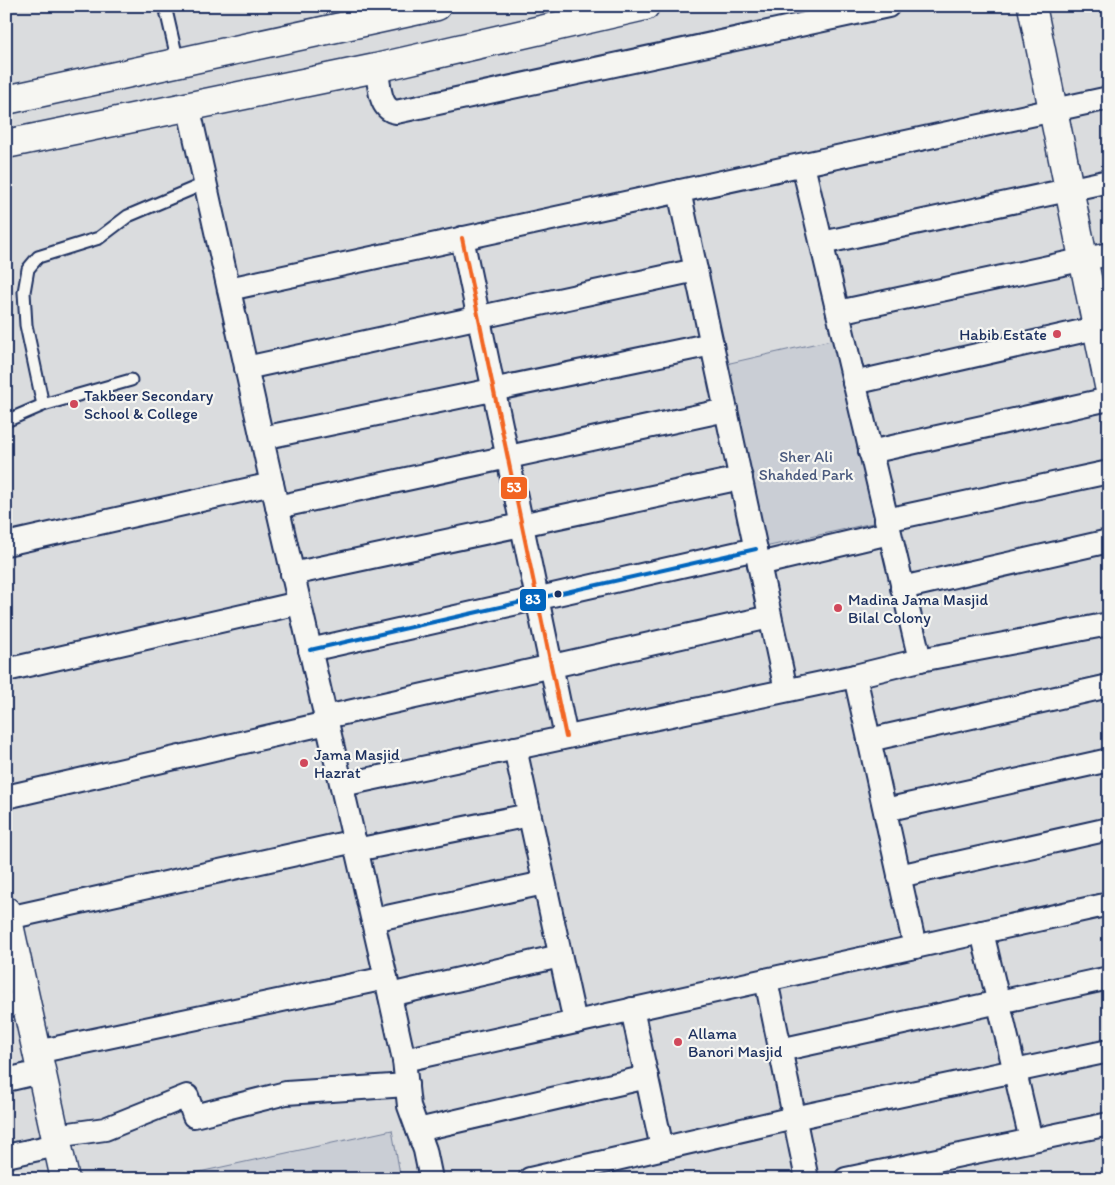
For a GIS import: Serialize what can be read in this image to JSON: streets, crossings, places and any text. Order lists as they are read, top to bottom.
{
  "parks": ["Sher Ali Shahded Park"],
  "places": [
    "Habib Estate",
    "Takbeer Secondary School & College",
    "Madina Jama Masjid Bilal Colony",
    "Jama Masjid Hazrat",
    "Allama Banori Masjid"
  ],
  "lines": ["transit line 53", "transit line 83"]
}
